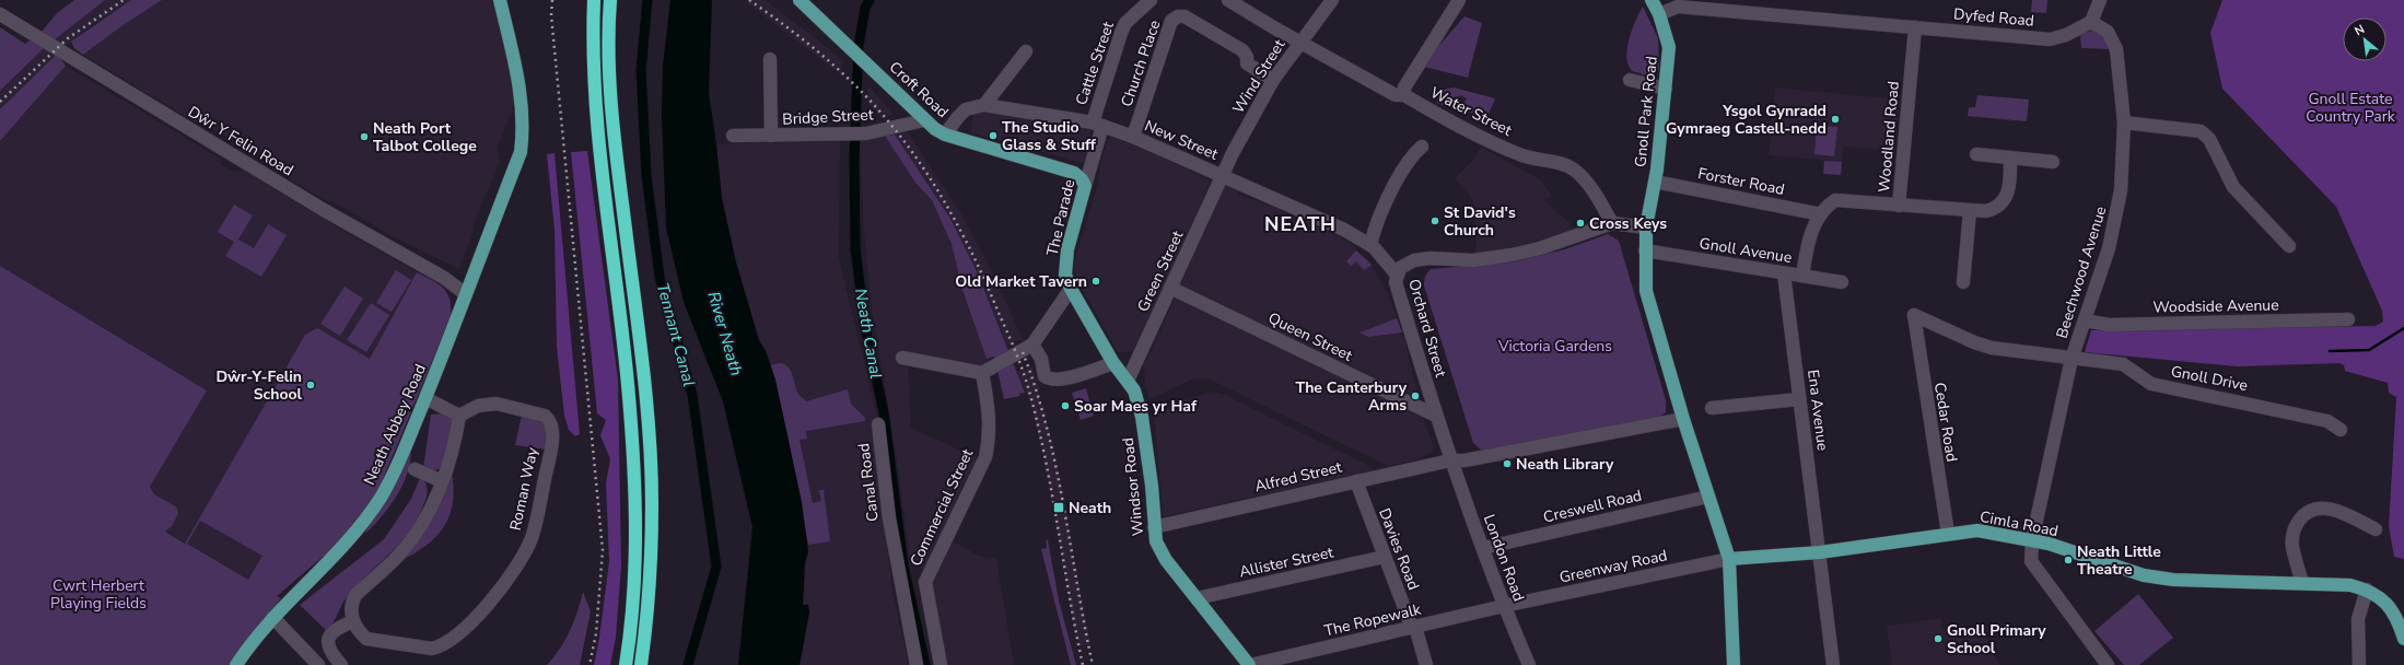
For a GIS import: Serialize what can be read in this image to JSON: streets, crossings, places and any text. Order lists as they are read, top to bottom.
{
  "streets": {
    "main road": [
      "Croft Road",
      "Gnoll Park Road",
      "The Parade",
      "Neath Abbey Road",
      "Windsor Road",
      "Cimla Road"
    ],
    "street": [
      "Dyfed Road",
      "Cattle Street",
      "Church Place",
      "Wind Street",
      "Water Street",
      "Bridge Street",
      "Woodland Road",
      "New Street",
      "Dŵr Y Felin Road",
      "Forster Road",
      "Gnoll Avenue",
      "Green Street",
      "Beechwood Avenue",
      "Woodside Avenue",
      "Orchard Street",
      "Queen Street",
      "Gnoll Drive",
      "Ena Avenue",
      "Cedar Road",
      "Alfred Street",
      "Canal Road",
      "Roman Way",
      "Creswell Road",
      "Commercial Street",
      "Davies Road",
      "London Road",
      "Allister Street",
      "Greenway Road",
      "The Ropewalk"
    ]
  },
  "crossings": [
    ["Dyfed Road", "Gnoll Park Road"],
    ["Dyfed Road", "Woodland Road"],
    ["Dyfed Road", "Beechwood Avenue"],
    ["Cattle Street", "New Street"],
    ["Cattle Street", "The Parade"],
    ["Church Place", "Wind Street"],
    ["Church Place", "New Street"],
    ["Wind Street", "Water Street"],
    ["Wind Street", "New Street"],
    ["Wind Street", "Green Street"],
    ["Wind Street", "Orchard Street"],
    ["Croft Road", "Bridge Street"],
    ["Croft Road", "The Parade"],
    ["Gnoll Park Road", "Forster Road"],
    ["Woodland Road", "Forster Road"],
    ["Woodland Road", "Gnoll Avenue"],
    ["New Street", "The Parade"],
    ["New Street", "Green Street"],
    ["New Street", "Orchard Street"],
    ["Dŵr Y Felin Road", "Neath Abbey Road"],
    ["The Parade", "Green Street"],
    ["The Parade", "Windsor Road"],
    ["Gnoll Avenue", "Ena Avenue"],
    ["Green Street", "Orchard Street"],
    ["Green Street", "Queen Street"],
    ["Green Street", "Windsor Road"],
    ["Beechwood Avenue", "Woodside Avenue"],
    ["Beechwood Avenue", "Gnoll Drive"],
    ["Beechwood Avenue", "Cedar Road"],
    ["Beechwood Avenue", "Cimla Road"],
    ["Orchard Street", "Queen Street"],
    ["Orchard Street", "Alfred Street"],
    ["Orchard Street", "London Road"],
    ["Gnoll Drive", "Cedar Road"],
    ["Ena Avenue", "Cimla Road"],
    ["Cedar Road", "Cimla Road"],
    ["Alfred Street", "Windsor Road"],
    ["Alfred Street", "Davies Road"],
    ["Alfred Street", "London Road"],
    ["Windsor Road", "Allister Street"],
    ["Windsor Road", "The Ropewalk"],
    ["Creswell Road", "London Road"],
    ["Cimla Road", "Greenway Road"],
    ["Davies Road", "Allister Street"],
    ["Davies Road", "The Ropewalk"],
    ["London Road", "Greenway Road"],
    ["London Road", "The Ropewalk"],
    ["Greenway Road", "The Ropewalk"]
  ],
  "districts": ["NEATH"],
  "water": ["River Neath", "Neath Canal", "Tennant Canal"],
  "parks": ["Gnoll Estate Country Park", "Victoria Gardens", "Cwrt Herbert Playing Fields"],
  "places": {
    "other": [
      "Ysgol Gynradd Gymraeg Castell-nedd",
      "The Studio Glass & Stuff",
      "Neath Port Talbot College",
      "St David's Church",
      "Cross Keys",
      "Old Market Tavern",
      "Dŵr-Y-Felin School",
      "The Canterbury Arms",
      "Soar Maes yr Haf",
      "Neath Library",
      "Neath Little Theatre",
      "Gnoll Primary School"
    ],
    "transit": ["Neath"]
  },
  "north": "top left"
}
